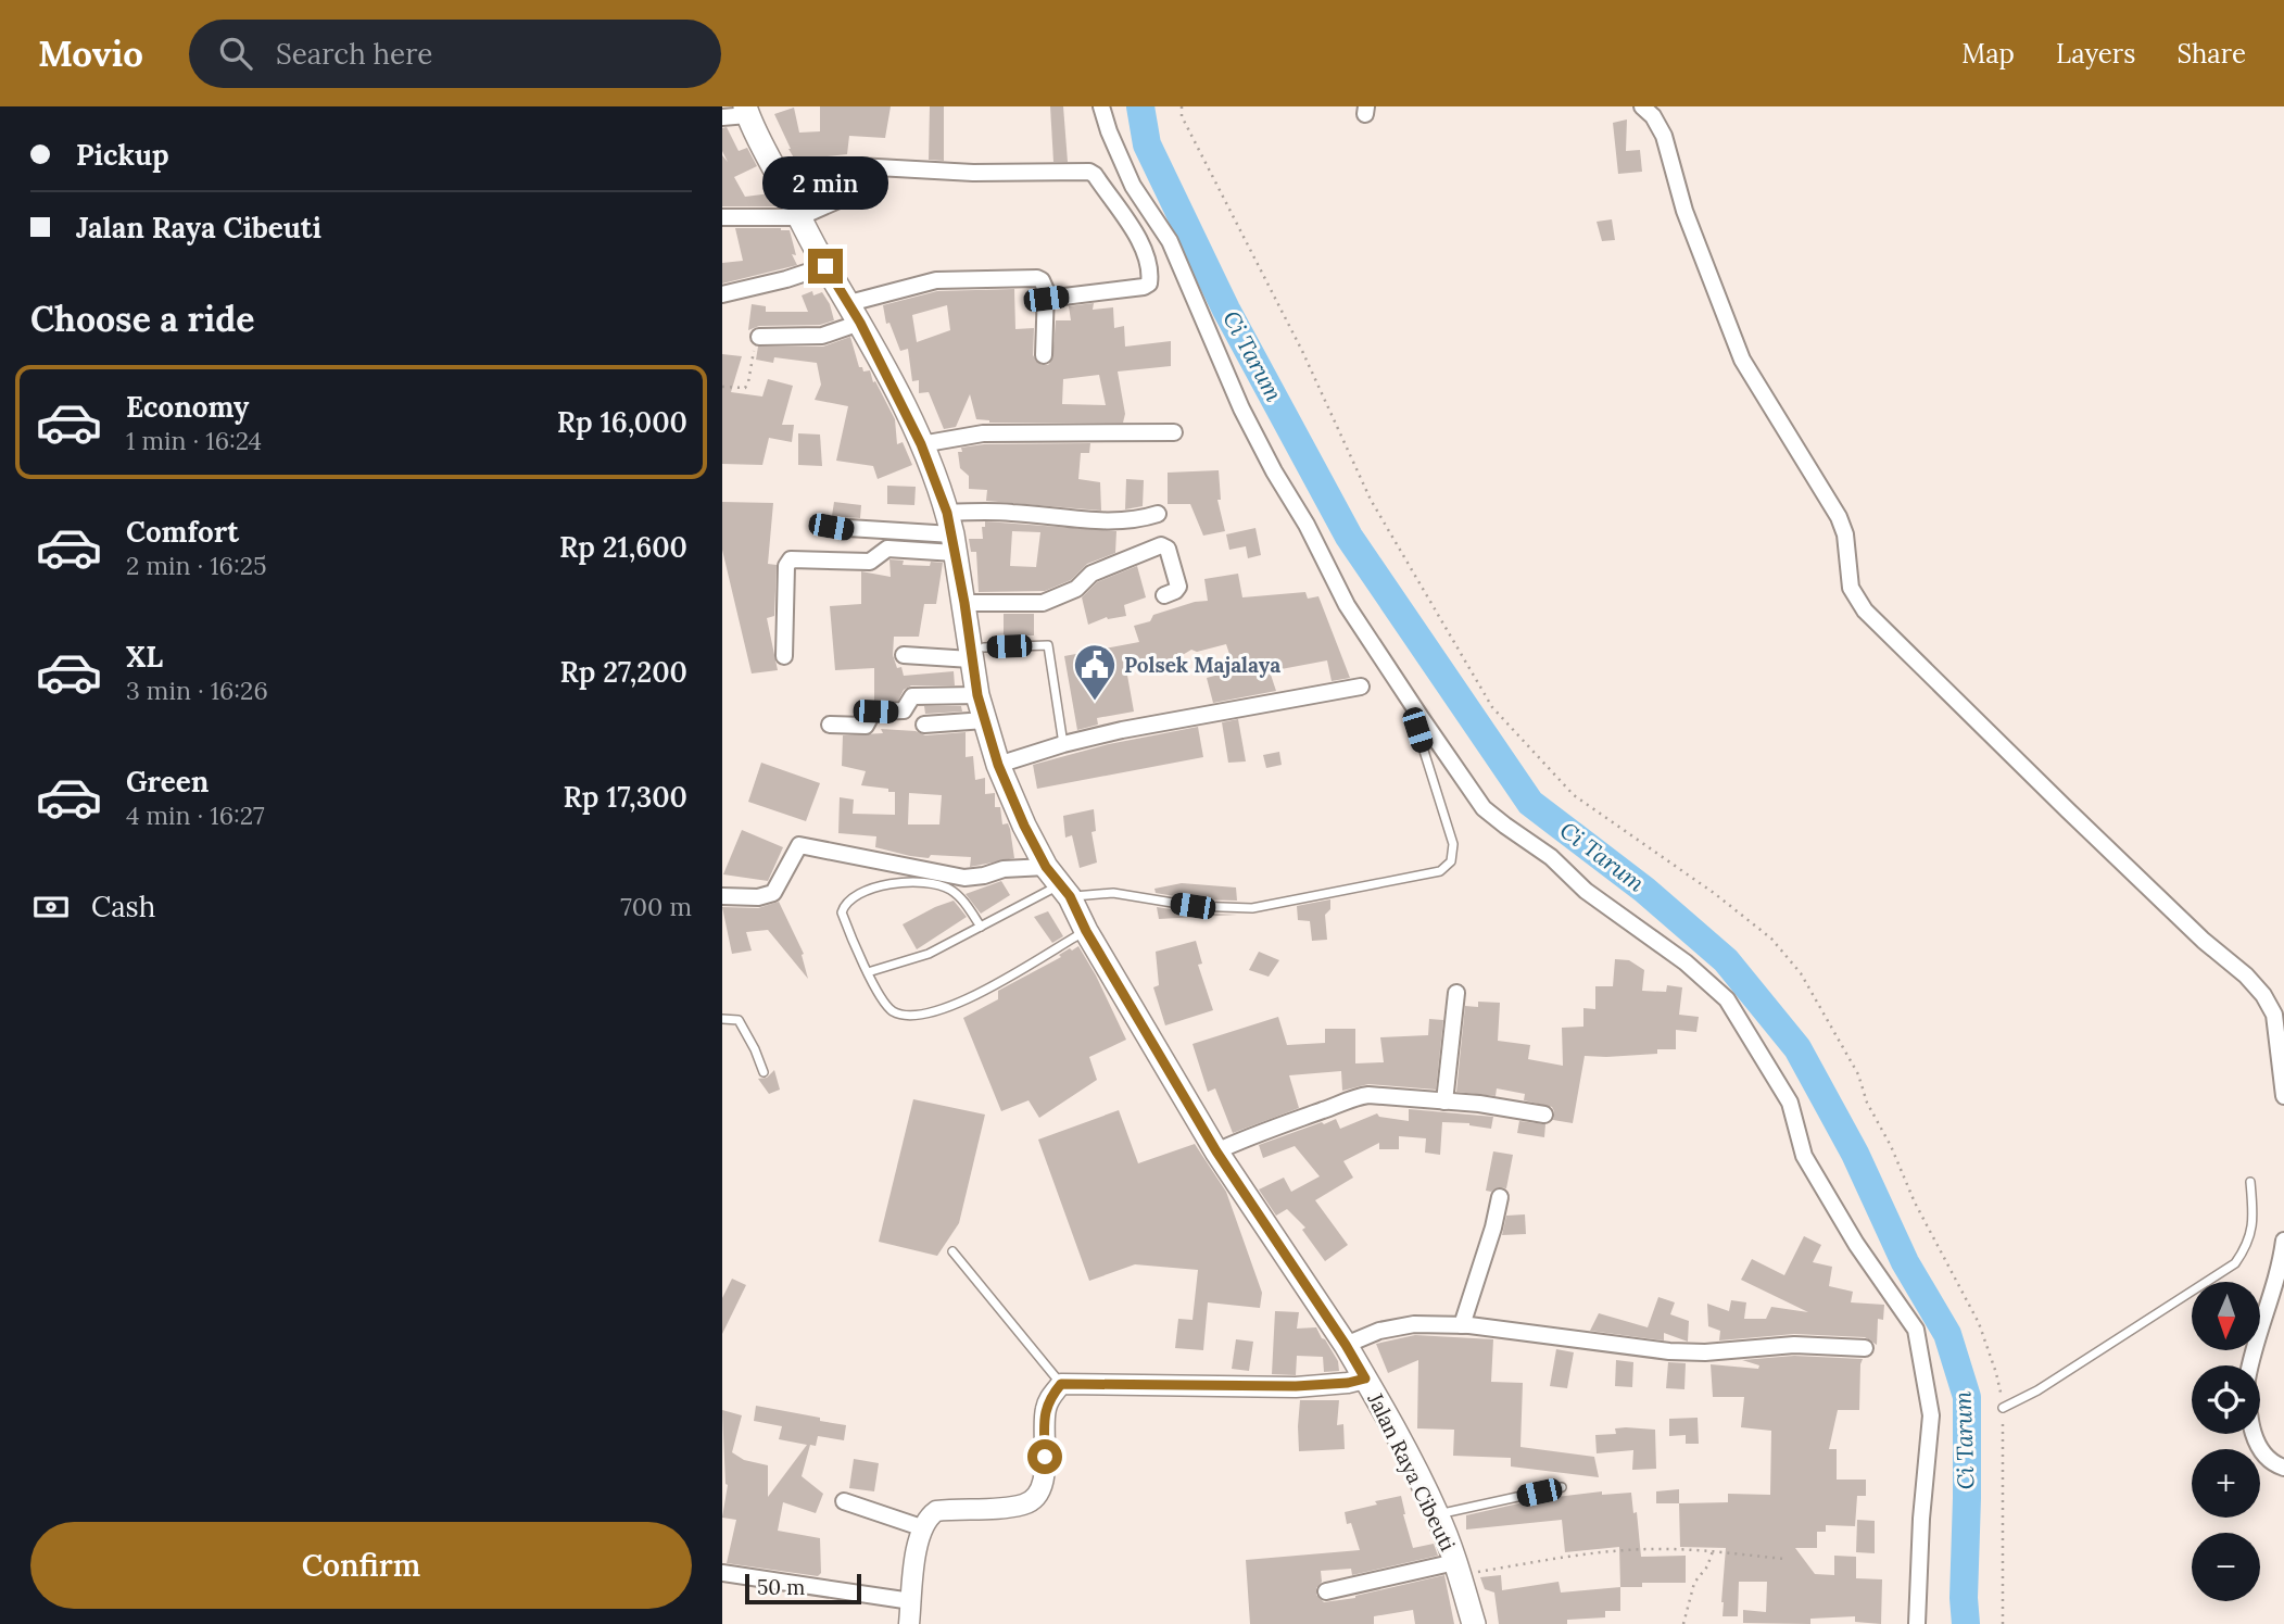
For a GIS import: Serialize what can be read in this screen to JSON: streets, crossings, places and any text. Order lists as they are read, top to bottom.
{
  "streets": {
    "main road": ["Jalan Raya Cibeuti"]
  },
  "water": ["Ci Tarum"],
  "places": {
    "public building": ["Polsek Majalaya"]
  },
  "scale_bar": "50 m",
  "north": "bottom",
  "page": {
    "header": "Movio",
    "search": "Search here",
    "nav": ["Map", "Layers", "Share"],
    "banner": ["Pickup", "Jalan Raya Cibeuti"],
    "bubble": "2 min",
    "heading": "Choose a ride",
    "list": [
      {
        "name": "Economy",
        "note": "1 min · 16:24",
        "value": "Rp 16,000"
      },
      {
        "name": "Comfort",
        "note": "2 min · 16:25",
        "value": "Rp 21,600"
      },
      {
        "name": "XL",
        "note": "3 min · 16:26",
        "value": "Rp 27,200"
      },
      {
        "name": "Green",
        "note": "4 min · 16:27",
        "value": "Rp 17,300"
      }
    ],
    "pay": ["Cash", "700 m"],
    "map_buttons": ["+", "−"],
    "buttons": "Confirm",
    "scale": "50 m"
  }
}
